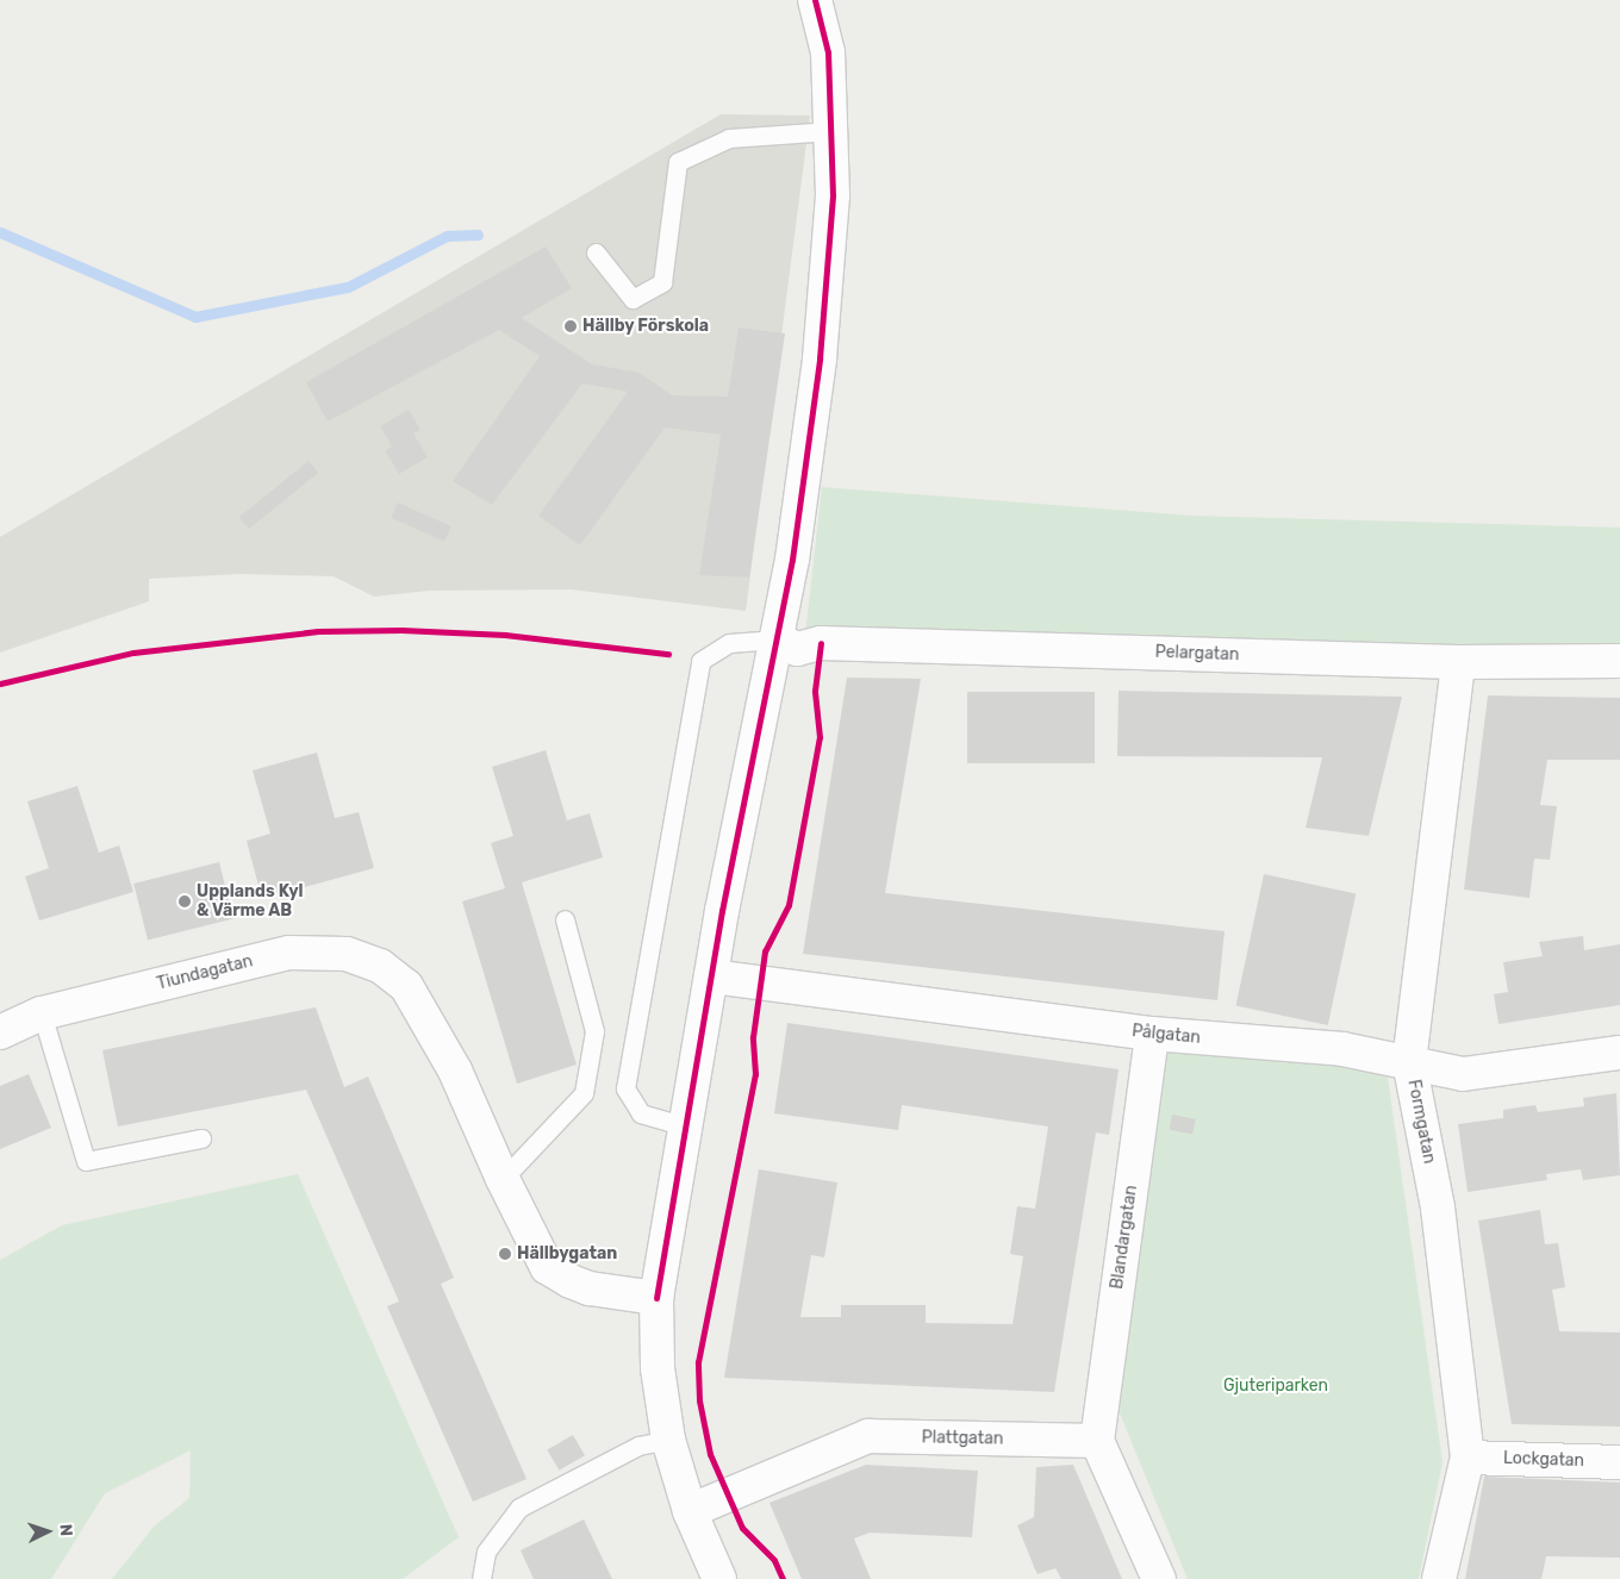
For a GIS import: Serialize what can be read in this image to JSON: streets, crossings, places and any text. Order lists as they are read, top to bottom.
{
  "streets": {
    "street": [
      "Pelargatan",
      "Tiundagatan",
      "Pålgatan",
      "Formgatan",
      "Blandargatan",
      "Plattgatan",
      "Lockgatan"
    ]
  },
  "crossings": [
    ["Pelargatan", "Formgatan"],
    ["Pålgatan", "Formgatan"],
    ["Pålgatan", "Blandargatan"],
    ["Formgatan", "Lockgatan"],
    ["Blandargatan", "Plattgatan"]
  ],
  "parks": ["Gjuteriparken"],
  "places": ["Hällby Förskola", "Upplands Kyl & Värme AB", "Hällbygatan"],
  "north": "right"
}
